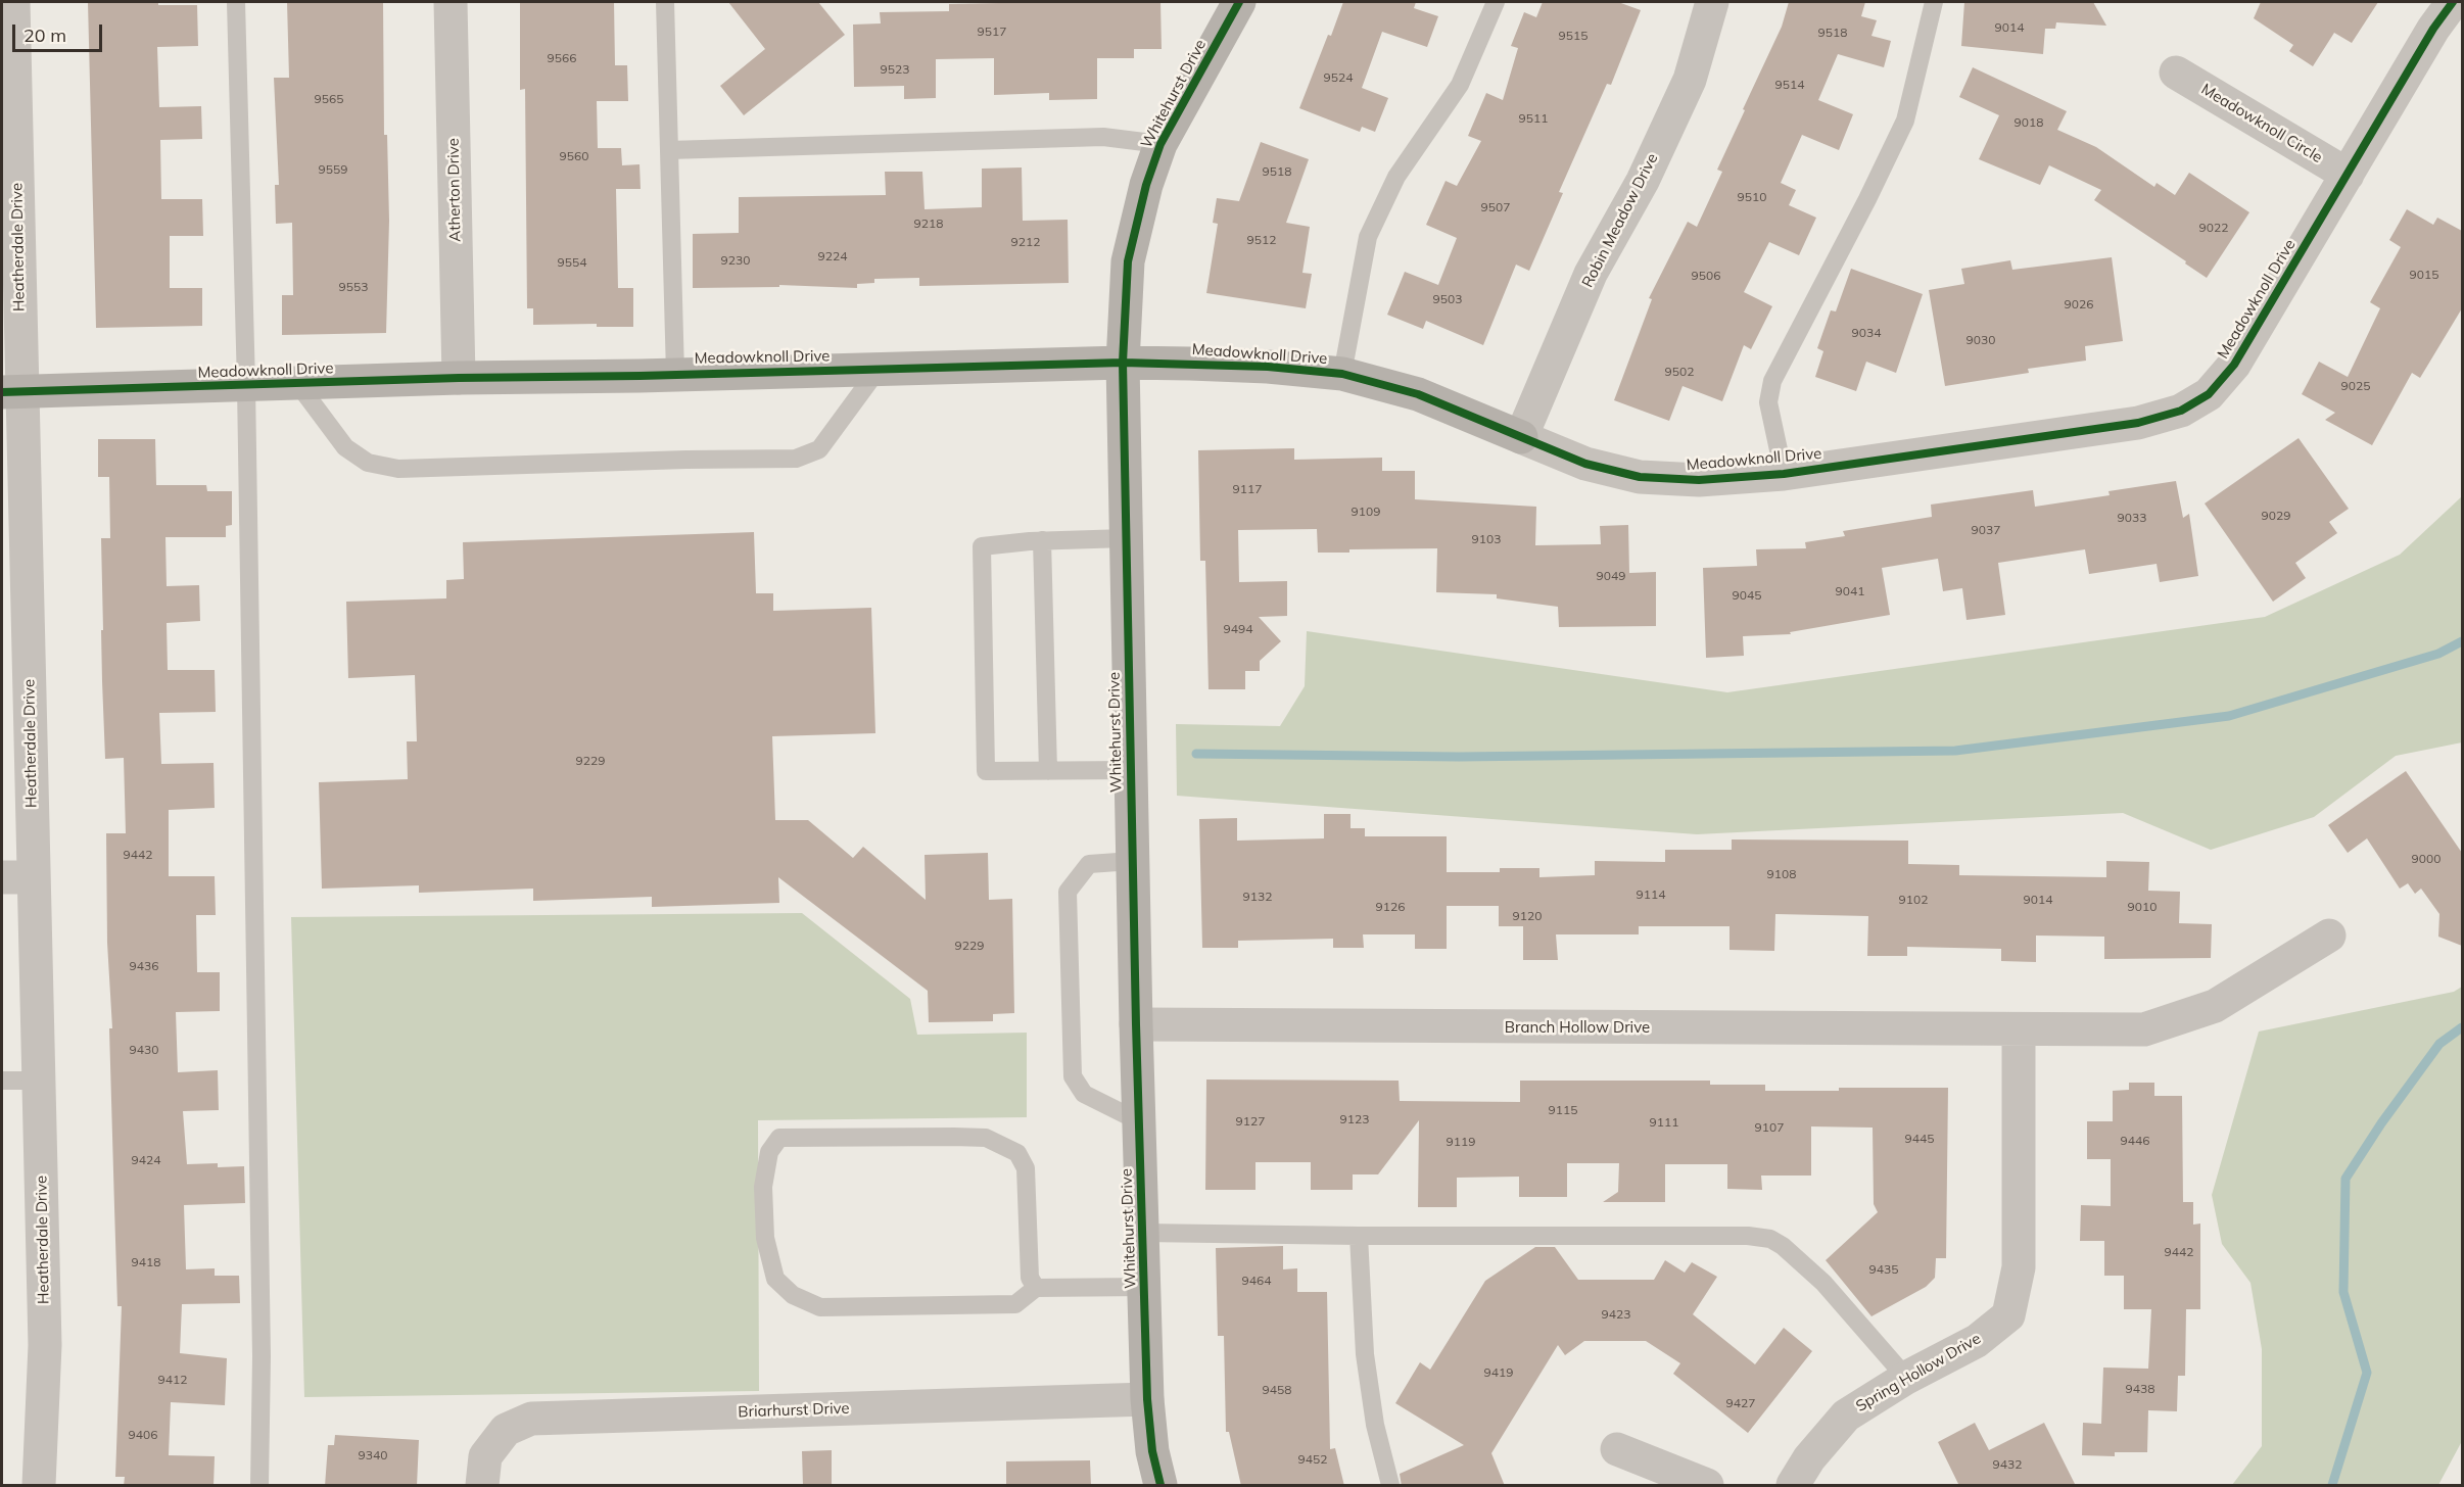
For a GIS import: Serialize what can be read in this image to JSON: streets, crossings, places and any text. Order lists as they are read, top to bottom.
{
  "streets": {
    "street": [
      "Whitehurst Drive",
      "Meadowknoll Circle",
      "Atherton Drive",
      "Robin Meadow Drive",
      "Heatherdale Drive",
      "Meadowknoll Drive",
      "Branch Hollow Drive",
      "Spring Hollow Drive",
      "Briarhurst Drive"
    ]
  },
  "crossings": [
    ["Whitehurst Drive", "Meadowknoll Drive"],
    ["Whitehurst Drive", "Branch Hollow Drive"],
    ["Whitehurst Drive", "Briarhurst Drive"],
    ["Meadowknoll Circle", "Meadowknoll Drive"],
    ["Atherton Drive", "Meadowknoll Drive"],
    ["Robin Meadow Drive", "Meadowknoll Drive"],
    ["Heatherdale Drive", "Meadowknoll Drive"],
    ["Branch Hollow Drive", "Spring Hollow Drive"]
  ],
  "house_numbers": [
    "9014",
    "9517",
    "9518",
    "9515",
    "9566",
    "9523",
    "9524",
    "9514",
    "9565",
    "9511",
    "9018",
    "9560",
    "9559",
    "9518",
    "9510",
    "9507",
    "9218",
    "9022",
    "9512",
    "9212",
    "9224",
    "9230",
    "9554",
    "9015",
    "9506",
    "9553",
    "9503",
    "9026",
    "9034",
    "9030",
    "9502",
    "9025",
    "9117",
    "9109",
    "9029",
    "9033",
    "9037",
    "9103",
    "9049",
    "9041",
    "9045",
    "9494",
    "9229",
    "9442",
    "9000",
    "9108",
    "9114",
    "9132",
    "9102",
    "9014",
    "9126",
    "9010",
    "9120",
    "9229",
    "9436",
    "9430",
    "9115",
    "9123",
    "9127",
    "9111",
    "9107",
    "9445",
    "9446",
    "9119",
    "9424",
    "9442",
    "9418",
    "9435",
    "9464",
    "9423",
    "9419",
    "9412",
    "9438",
    "9458",
    "9427",
    "9406",
    "9340",
    "9452",
    "9432"
  ],
  "scale_bar": "20 m"
}
